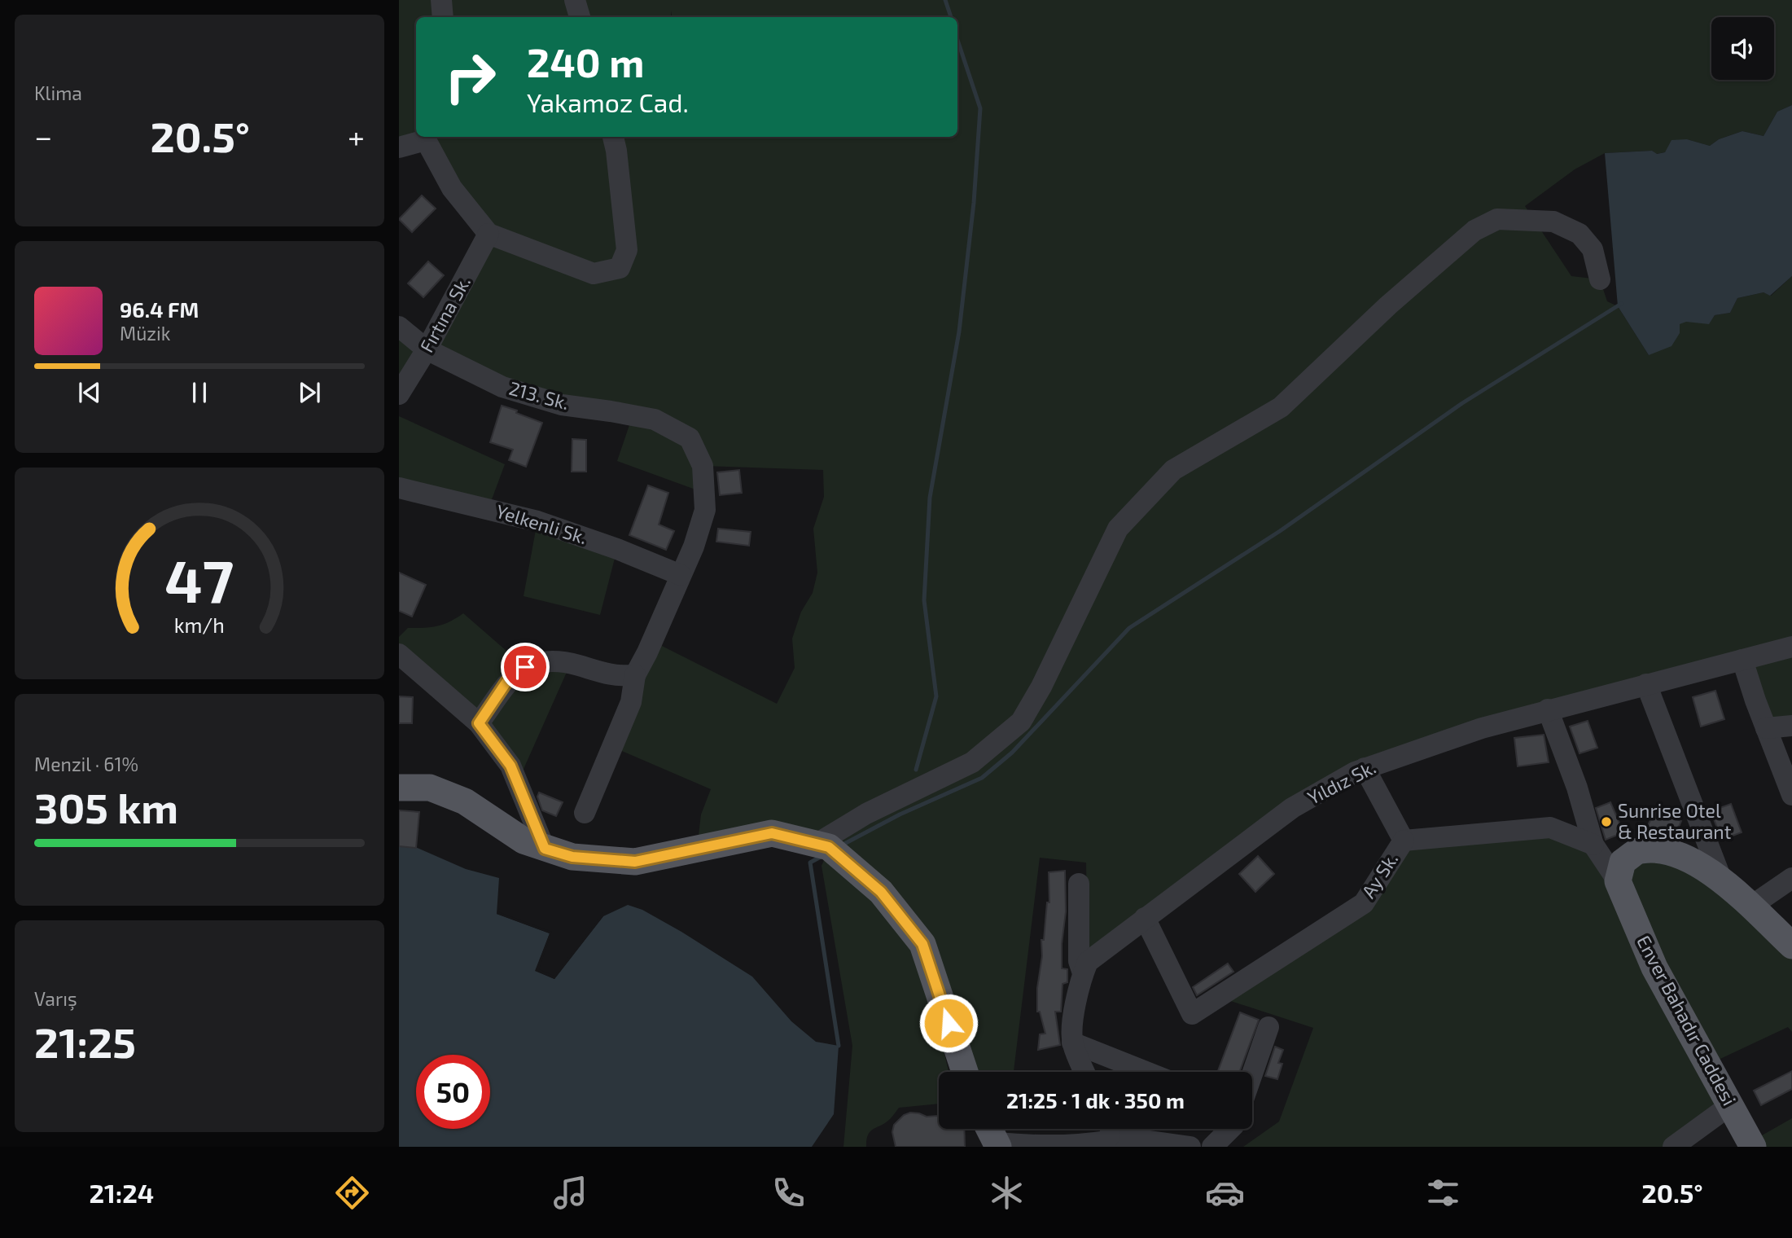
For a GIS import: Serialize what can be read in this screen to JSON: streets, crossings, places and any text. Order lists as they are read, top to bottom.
{
  "streets": {
    "main road": ["Enver Bahadır Caddesi"],
    "street": [
      "Fırtına Sk.",
      "213. Sk.",
      "Yelkenli Sk.",
      "Yıldız Sk.",
      "Ay Sk."
    ]
  },
  "crossings": [
    ["Fırtına Sk.", "213. Sk."],
    ["213. Sk.", "Yelkenli Sk."],
    ["Yıldız Sk.", "Ay Sk."]
  ],
  "places": ["Sunrise Otel & Restaurant"],
  "page": {
    "tile": [
      "Klima",
      ["Menzil · 61%", "305 km"],
      ["Varış", "21:25"]
    ],
    "turn": ["240 m", "Yakamoz Cad."],
    "heat": ["−", "20.5°", "+"],
    "song": ["96.4 FM", "Müzik"],
    "limit": "50",
    "trip": "21:25 · 1 dk · 350 m",
    "tabs": ["21:24", "20.5°"],
    "gauge": ["47", "km/h"]
  }
}
